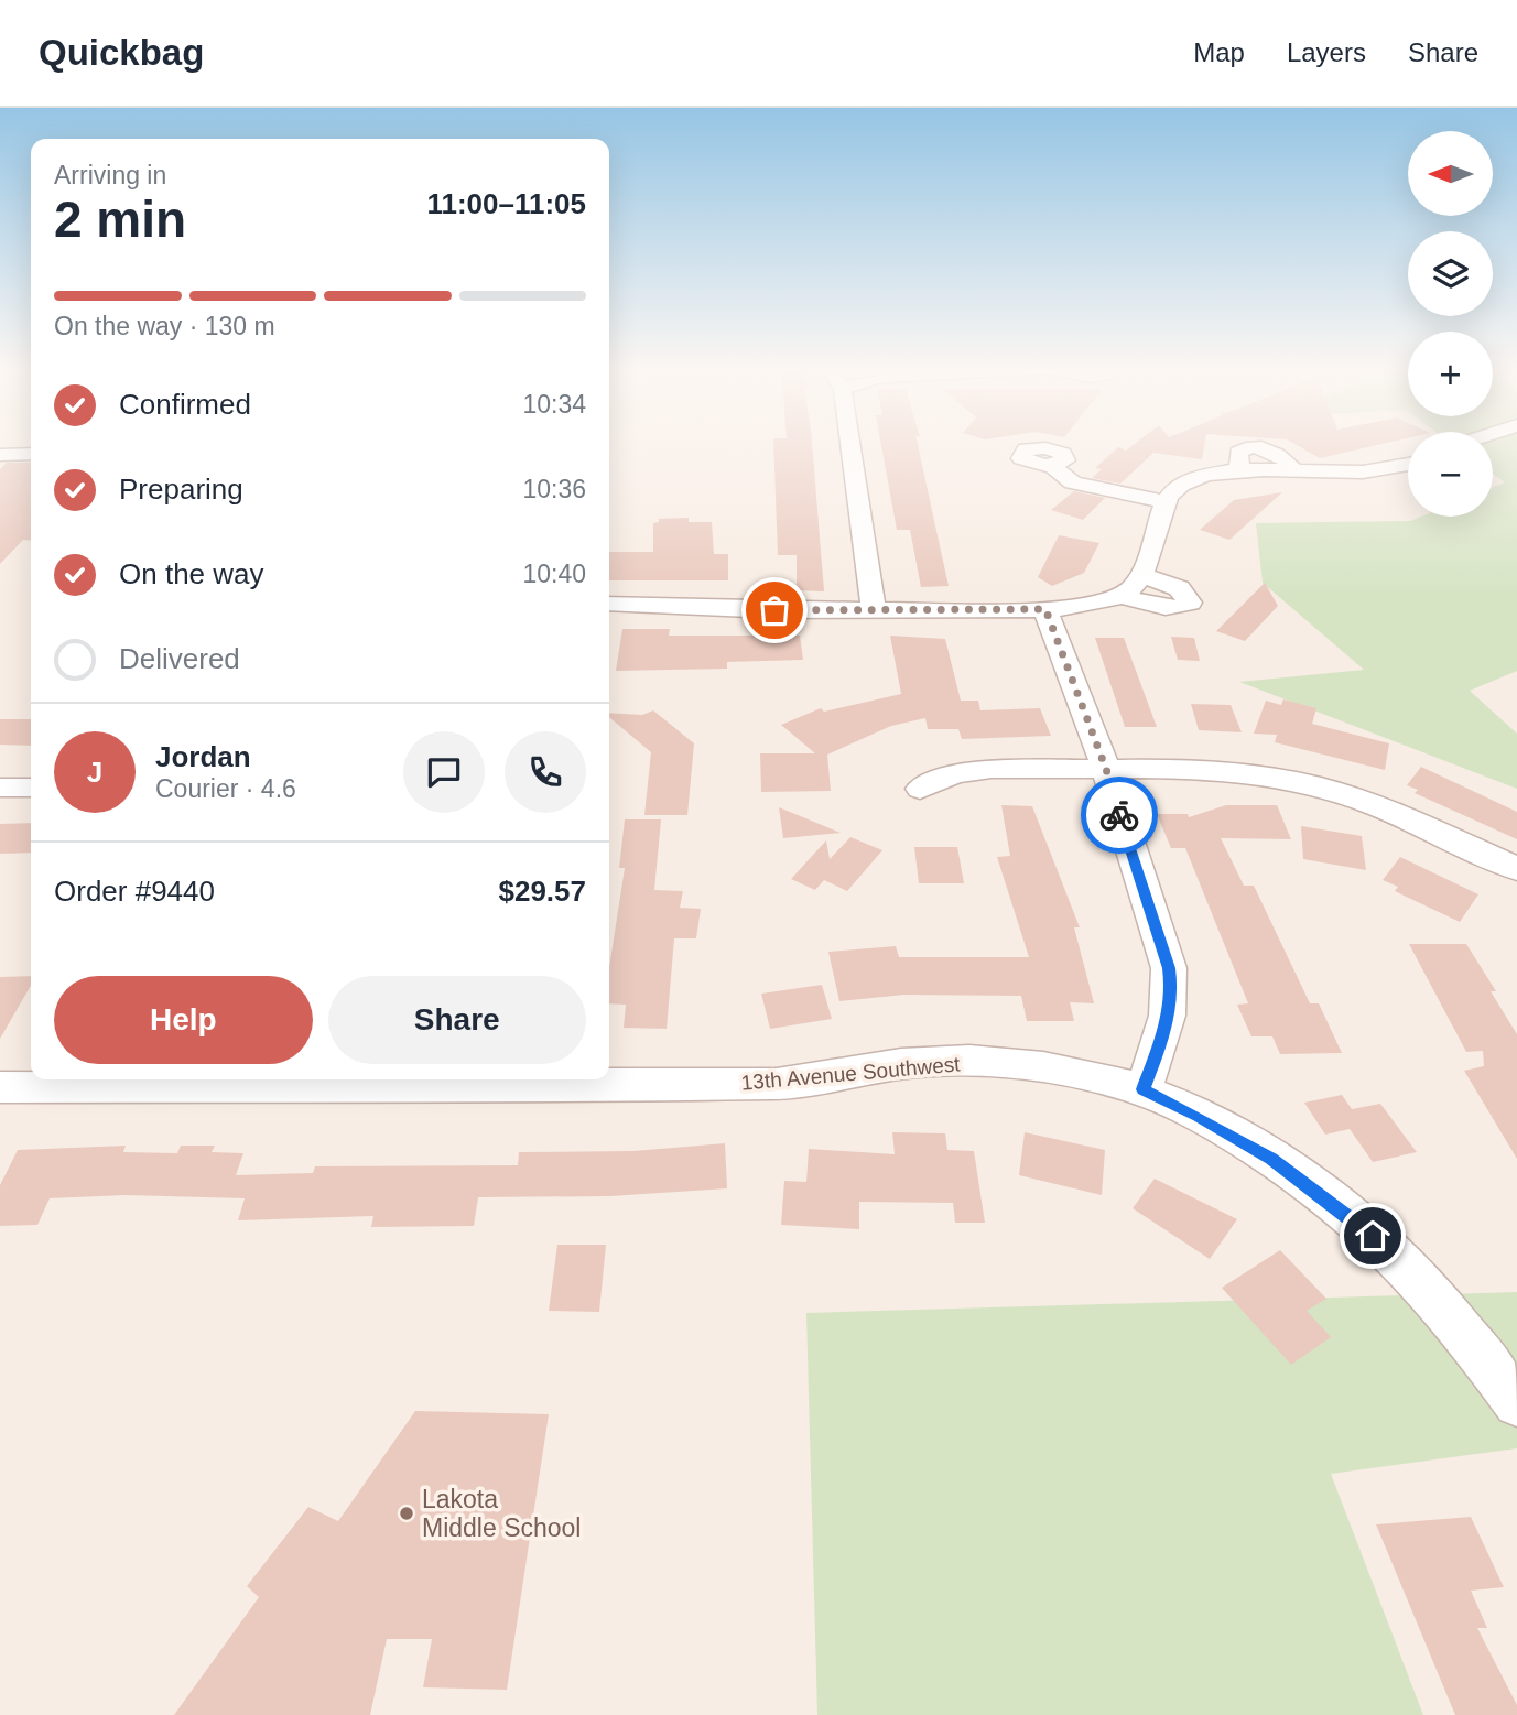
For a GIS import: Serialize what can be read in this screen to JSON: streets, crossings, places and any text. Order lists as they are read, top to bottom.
{
  "streets": {
    "street": ["13th Avenue Southwest"]
  },
  "places": ["Lakota Middle School"],
  "north": "left",
  "page": {
    "header": "Quickbag",
    "nav": ["Map", "Layers", "Share"],
    "map_buttons": ["+", "−"],
    "heading": ["2 min", "Arriving in", "11:00–11:05"],
    "panel": [
      "Jordan",
      "Courier · 4.6",
      "Order #9440",
      "$29.57"
    ],
    "bar": "On the way · 130 m",
    "list": [
      ["Confirmed", "10:34"],
      ["Preparing", "10:36"],
      ["On the way", "10:40"],
      "Delivered"
    ],
    "round": "J",
    "buttons": ["Help", "Share"]
  }
}
